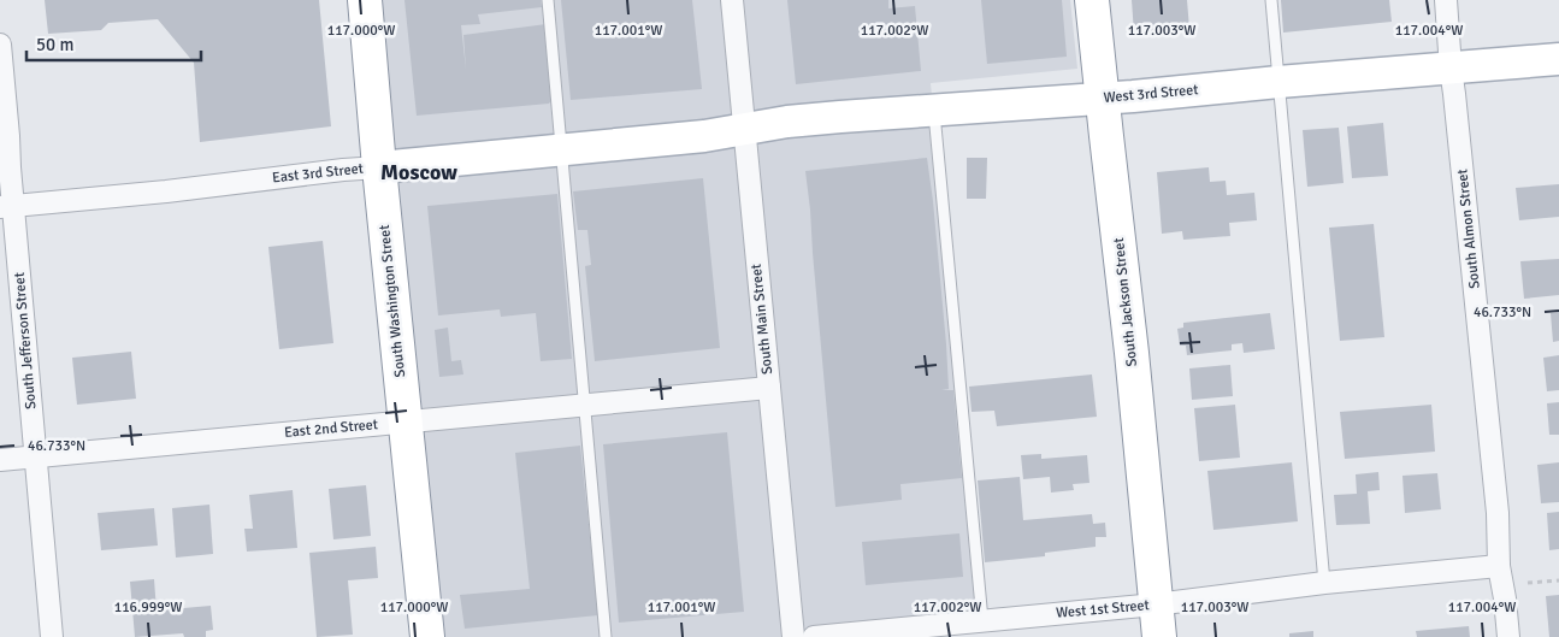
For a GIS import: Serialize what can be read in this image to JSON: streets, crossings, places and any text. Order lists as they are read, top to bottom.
{
  "streets": {
    "highway": ["South Washington Street", "South Jackson Street"],
    "main road": ["West 3rd Street", "East 3rd Street"],
    "street": [
      "South Almon Street",
      "South Main Street",
      "South Jefferson Street",
      "East 2nd Street",
      "West 1st Street"
    ]
  },
  "crossings": [
    ["West 3rd Street", "East 3rd Street"],
    ["West 3rd Street", "South Almon Street"],
    ["West 3rd Street", "South Jackson Street"],
    ["West 3rd Street", "South Main Street"],
    ["East 3rd Street", "South Washington Street"],
    ["East 3rd Street", "South Main Street"],
    ["East 3rd Street", "South Jefferson Street"],
    ["South Almon Street", "West 1st Street"],
    ["South Washington Street", "East 2nd Street"],
    ["South Jackson Street", "West 1st Street"],
    ["South Main Street", "East 2nd Street"],
    ["South Jefferson Street", "East 2nd Street"]
  ],
  "districts": ["Moscow"],
  "scale_bar": "50 m",
  "coordinates": [
    "117.000°W",
    "117.001°W",
    "117.002°W",
    "117.003°W",
    "117.004°W",
    "46.733°N",
    "116.999°W"
  ]
}
